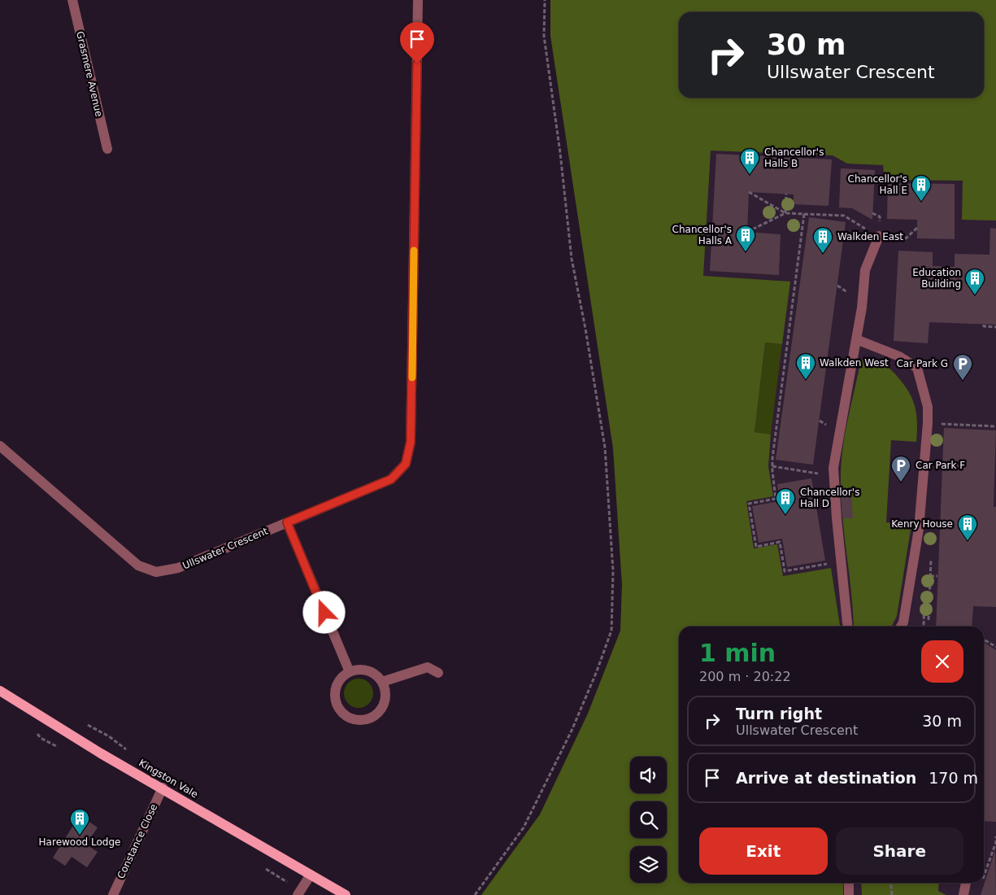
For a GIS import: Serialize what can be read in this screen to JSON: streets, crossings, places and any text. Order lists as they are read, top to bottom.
{
  "streets": {
    "main road": ["Kingston Vale"],
    "street": ["Grasmere Avenue", "Ullswater Crescent", "Constance Close"]
  },
  "crossings": [
    ["Kingston Vale", "Constance Close"]
  ],
  "places": {
    "building": [
      "Chancellor's Halls B",
      "Chancellor's Hall E",
      "Chancellor's Halls A",
      "Walkden East",
      "Education Building",
      "Walkden West",
      "Chancellor's Hall D",
      "Kenry House",
      "Harewood Lodge"
    ],
    "parking": ["Car Park G", "Car Park F"]
  },
  "page": {
    "turn": ["30 m", "Ullswater Crescent"],
    "heading": ["1 min", "200 m · 20:22"],
    "list": [
      {
        "name": "Turn right",
        "note": "Ullswater Crescent",
        "value": "30 m"
      },
      {
        "name": "Arrive at destination",
        "value": "170 m"
      }
    ],
    "buttons": ["Exit", "Share"]
  }
}
